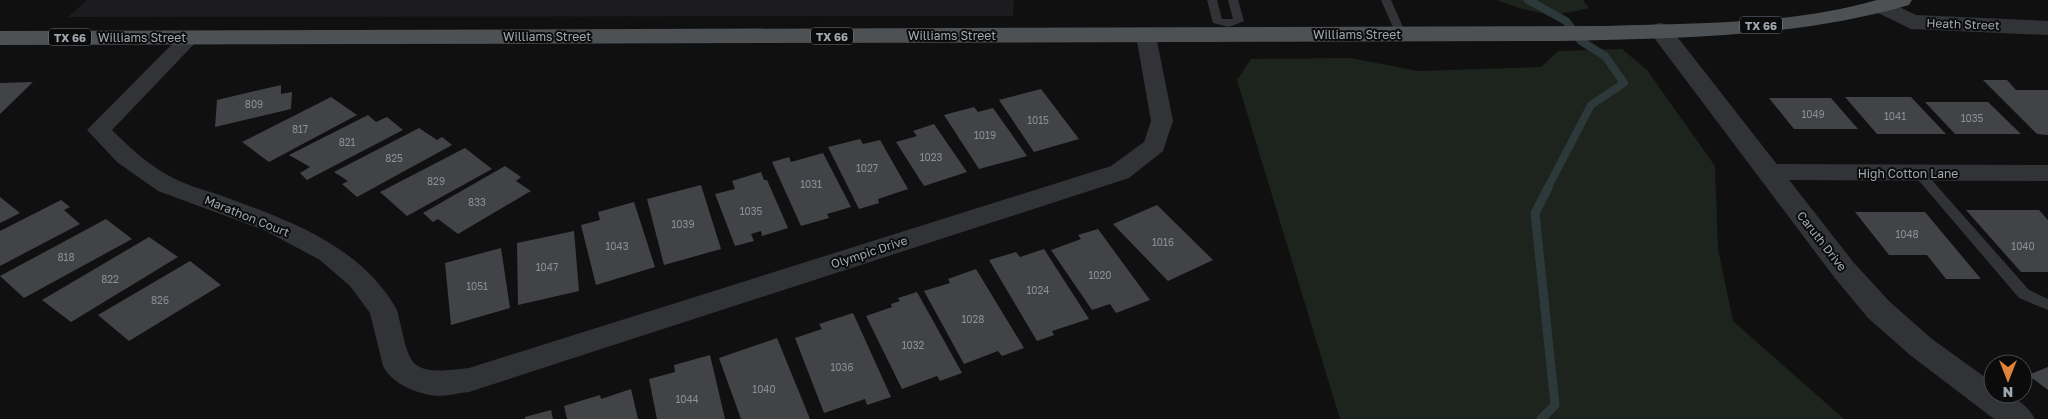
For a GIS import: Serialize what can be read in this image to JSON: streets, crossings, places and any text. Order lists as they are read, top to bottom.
{
  "streets": {
    "main road": ["TX 66", "Williams Street"],
    "street": [
      "Heath Street",
      "High Cotton Lane",
      "Marathon Court",
      "Caruth Drive",
      "Olympic Drive"
    ]
  },
  "crossings": [
    ["Heath Street", "Williams Street"],
    ["Williams Street", "Marathon Court"],
    ["Williams Street", "Caruth Drive"],
    ["Williams Street", "Olympic Drive"],
    ["High Cotton Lane", "Caruth Drive"],
    ["Marathon Court", "Olympic Drive"]
  ],
  "house_numbers": [
    "809",
    "1049",
    "1041",
    "1035",
    "1015",
    "817",
    "1019",
    "821",
    "1023",
    "825",
    "1027",
    "829",
    "1031",
    "833",
    "1035",
    "1039",
    "1048",
    "1016",
    "1043",
    "1040",
    "818",
    "1047",
    "1020",
    "822",
    "1051",
    "1024",
    "826",
    "1028",
    "1032",
    "1036",
    "1040",
    "1044"
  ],
  "north": "bottom"
}
